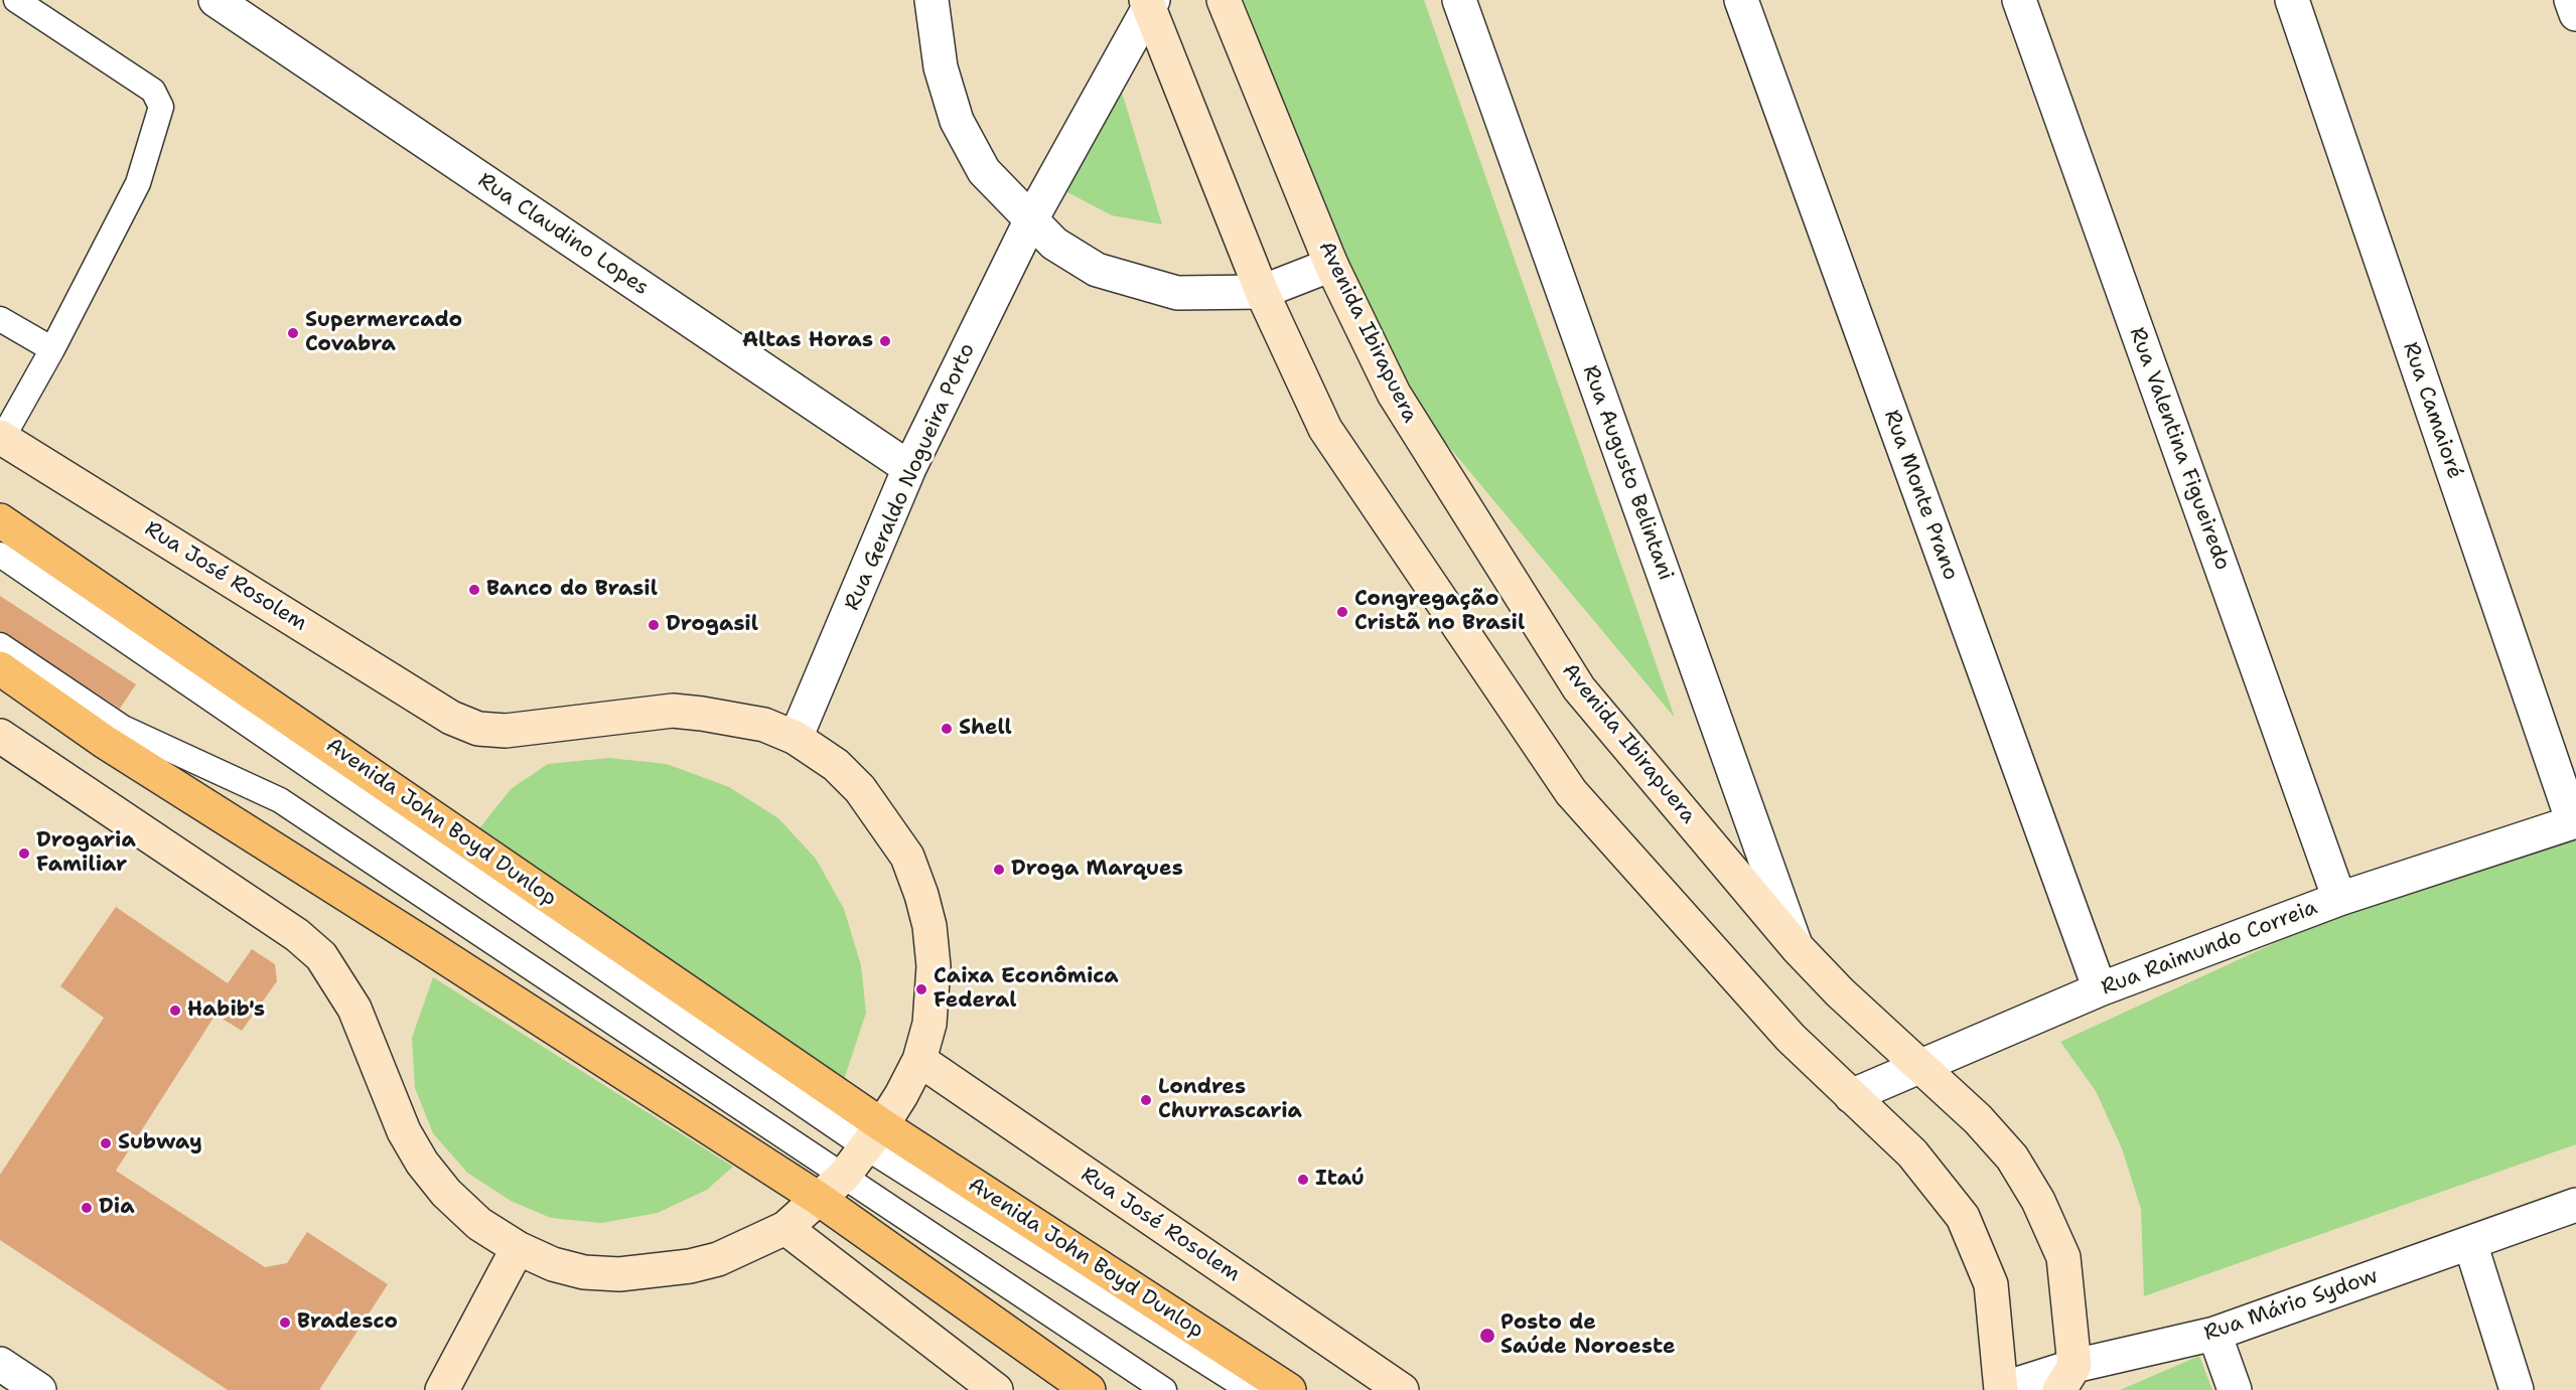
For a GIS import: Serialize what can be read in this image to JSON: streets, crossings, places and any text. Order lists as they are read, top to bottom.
{
  "streets": {
    "main road": ["Avenida John Boyd Dunlop"],
    "street": [
      "Rua Claudino Lopes",
      "Avenida Ibirapuera",
      "Rua Camaioré",
      "Rua Valentina Figueiredo",
      "Rua Augusto Belintani",
      "Rua Geraldo Nogueira Porto",
      "Rua Monte Prano",
      "Rua José Rosolem",
      "Rua Raimundo Correia",
      "Rua Mário Sydow"
    ]
  },
  "crossings": [
    ["Rua Claudino Lopes", "Rua Geraldo Nogueira Porto"],
    ["Avenida Ibirapuera", "Rua Augusto Belintani"],
    ["Avenida Ibirapuera", "Rua Raimundo Correia"],
    ["Avenida Ibirapuera", "Rua Mário Sydow"],
    ["Rua Camaioré", "Rua Raimundo Correia"],
    ["Rua Valentina Figueiredo", "Rua Raimundo Correia"],
    ["Rua Geraldo Nogueira Porto", "Rua José Rosolem"],
    ["Rua Monte Prano", "Rua Raimundo Correia"]
  ],
  "places": [
    "Supermercado Covabra",
    "Altas Horas",
    "Banco do Brasil",
    "Congregação Cristã no Brasil",
    "Drogasil",
    "Shell",
    "Drogaria Familiar",
    "Droga Marques",
    "Caixa Econômica Federal",
    "Habib's",
    "Londres Churrascaria",
    "Subway",
    "Itaú",
    "Dia",
    "Bradesco",
    "Posto de Saúde Noroeste"
  ]
}
